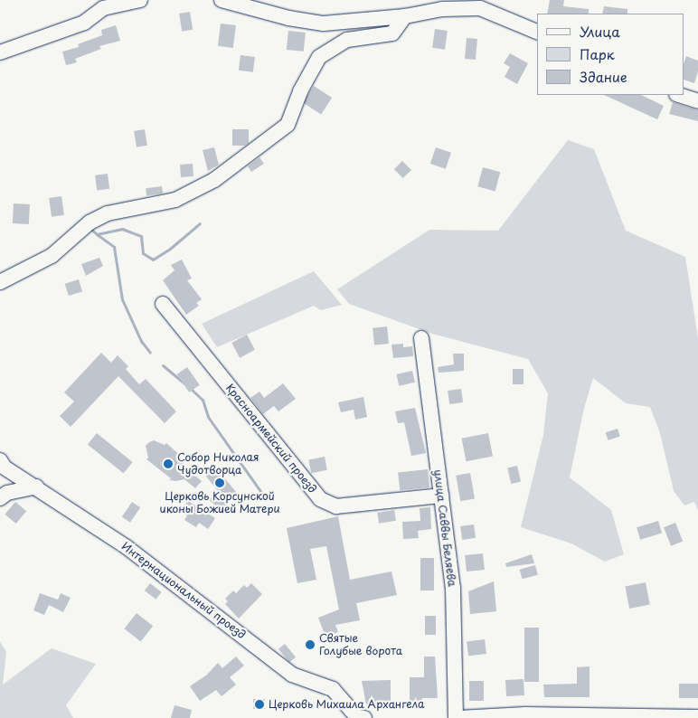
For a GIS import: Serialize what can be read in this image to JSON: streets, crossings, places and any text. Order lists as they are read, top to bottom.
{
  "streets": {
    "street": ["Красноармейский проезд", "улица Саввы Беляева", "Интернациональный проезд"]
  },
  "crossings": [
    ["Красноармейский проезд", "улица Саввы Беляева"]
  ],
  "places": [
    "Собор Николая Чудотворца",
    "Церковь Корсунской иконы Божией Матери",
    "Святые Голубые ворота",
    "Церковь Михаила Архангела"
  ],
  "legend": ["Улица", "Парк", "Здание"]
}
